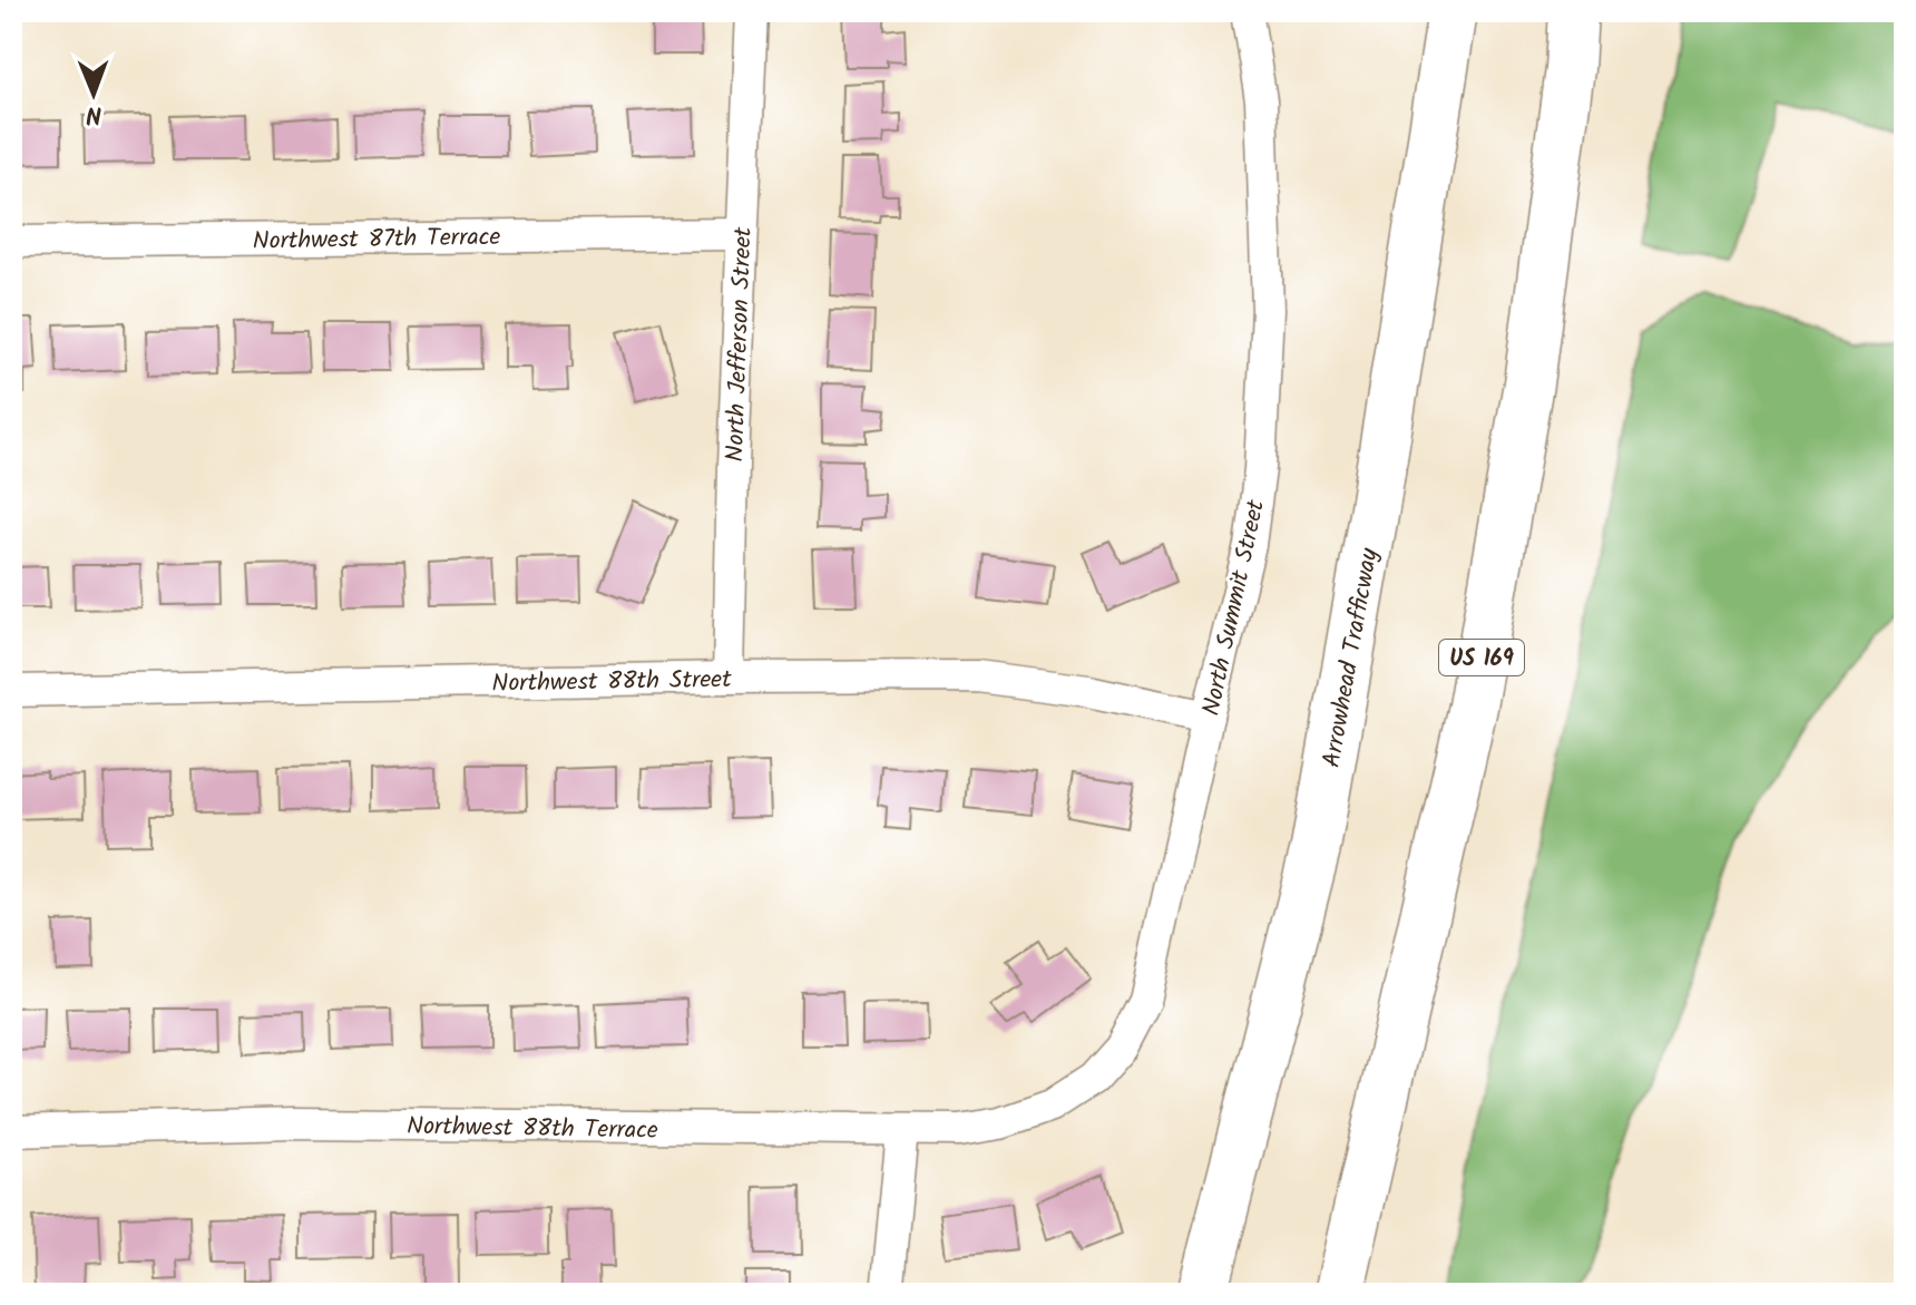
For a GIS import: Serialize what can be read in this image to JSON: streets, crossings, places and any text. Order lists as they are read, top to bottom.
{
  "streets": {
    "highway": ["Arrowhead Trafficway", "US 169"],
    "street": [
      "Northwest 87th Terrace",
      "North Jefferson Street",
      "North Summit Street",
      "Northwest 88th Street",
      "Northwest 88th Terrace"
    ]
  },
  "crossings": [
    ["Northwest 87th Terrace", "North Jefferson Street"],
    ["North Jefferson Street", "Northwest 88th Street"],
    ["North Summit Street", "Northwest 88th Street"],
    ["North Summit Street", "Northwest 88th Terrace"]
  ],
  "north": "bottom"
}
